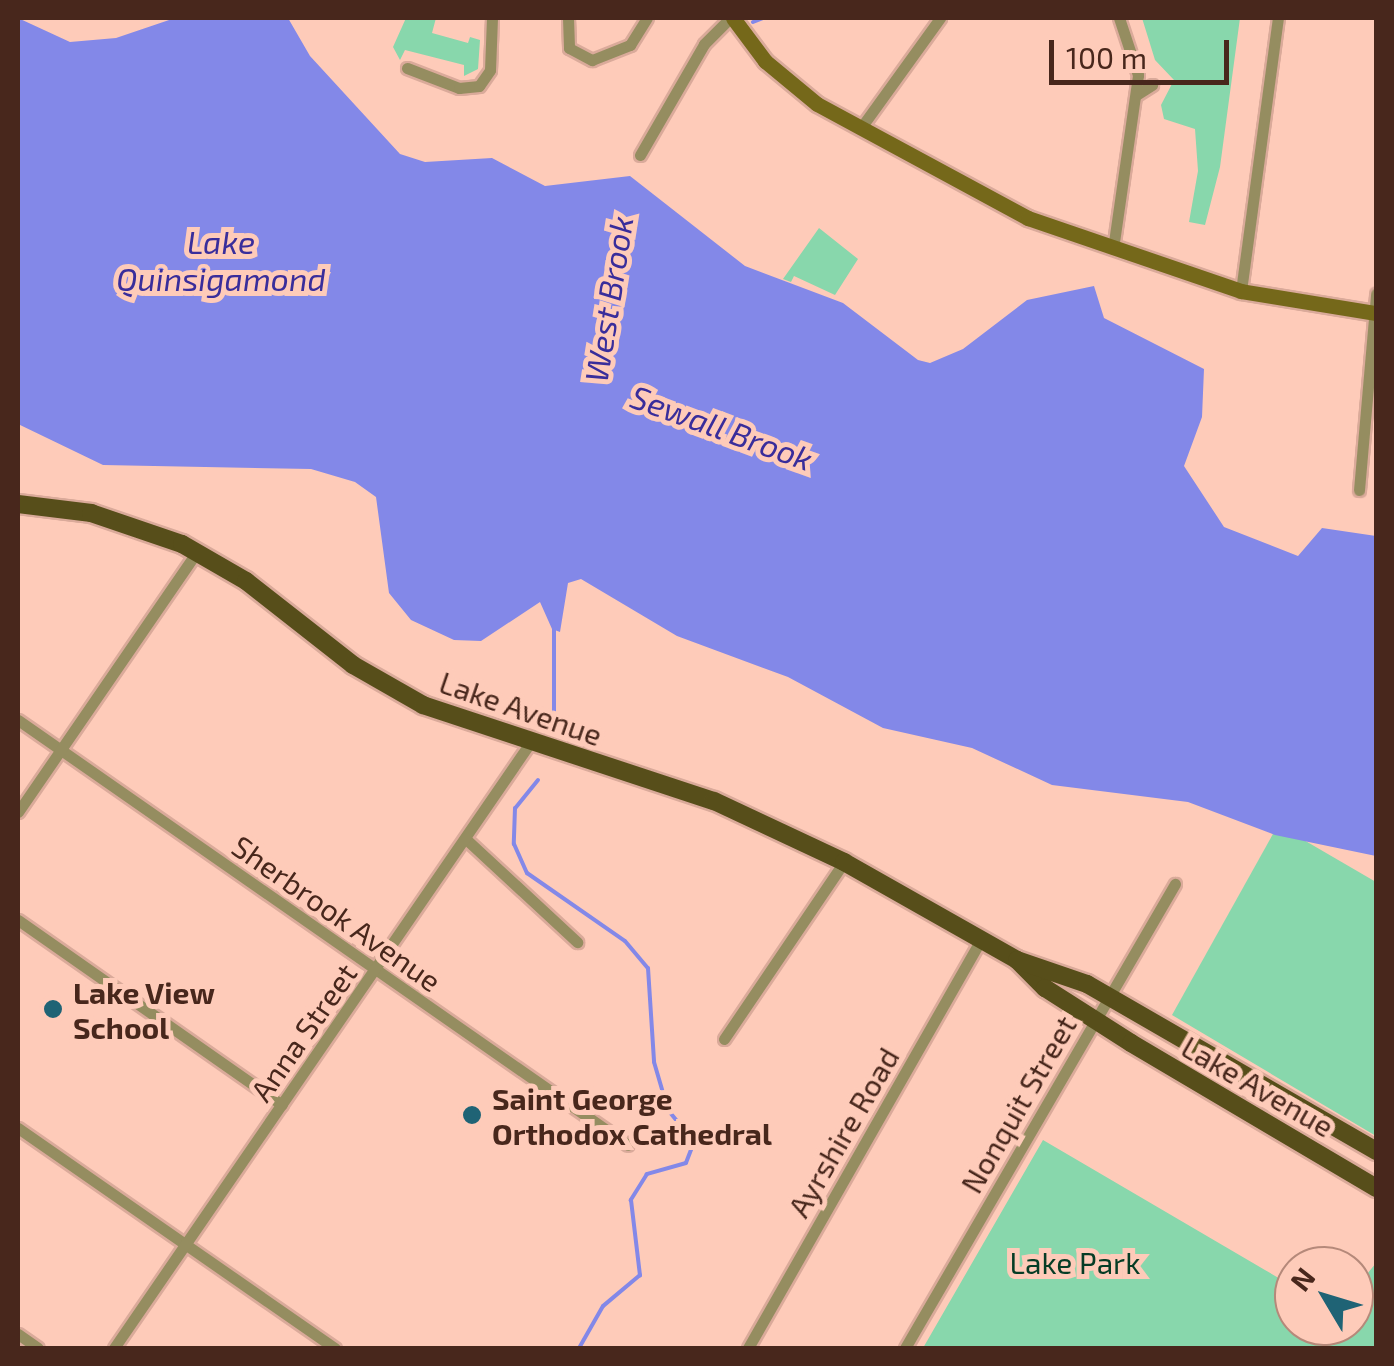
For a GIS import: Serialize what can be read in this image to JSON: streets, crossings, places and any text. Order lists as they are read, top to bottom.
{
  "streets": {
    "main road": ["Lake Avenue"],
    "street": [
      "Sherbrook Avenue",
      "Anna Street",
      "Nonquit Street",
      "Ayrshire Road"
    ]
  },
  "crossings": [
    ["Lake Avenue", "Anna Street"],
    ["Lake Avenue", "Nonquit Street"],
    ["Lake Avenue", "Ayrshire Road"],
    ["Sherbrook Avenue", "Anna Street"]
  ],
  "water": ["Lake Quinsigamond", "West Brook", "Sewall Brook"],
  "parks": ["Lake Park"],
  "places": ["Lake View School", "Saint George Orthodox Cathedral"],
  "scale_bar": "100 m",
  "north": "top left"
}
